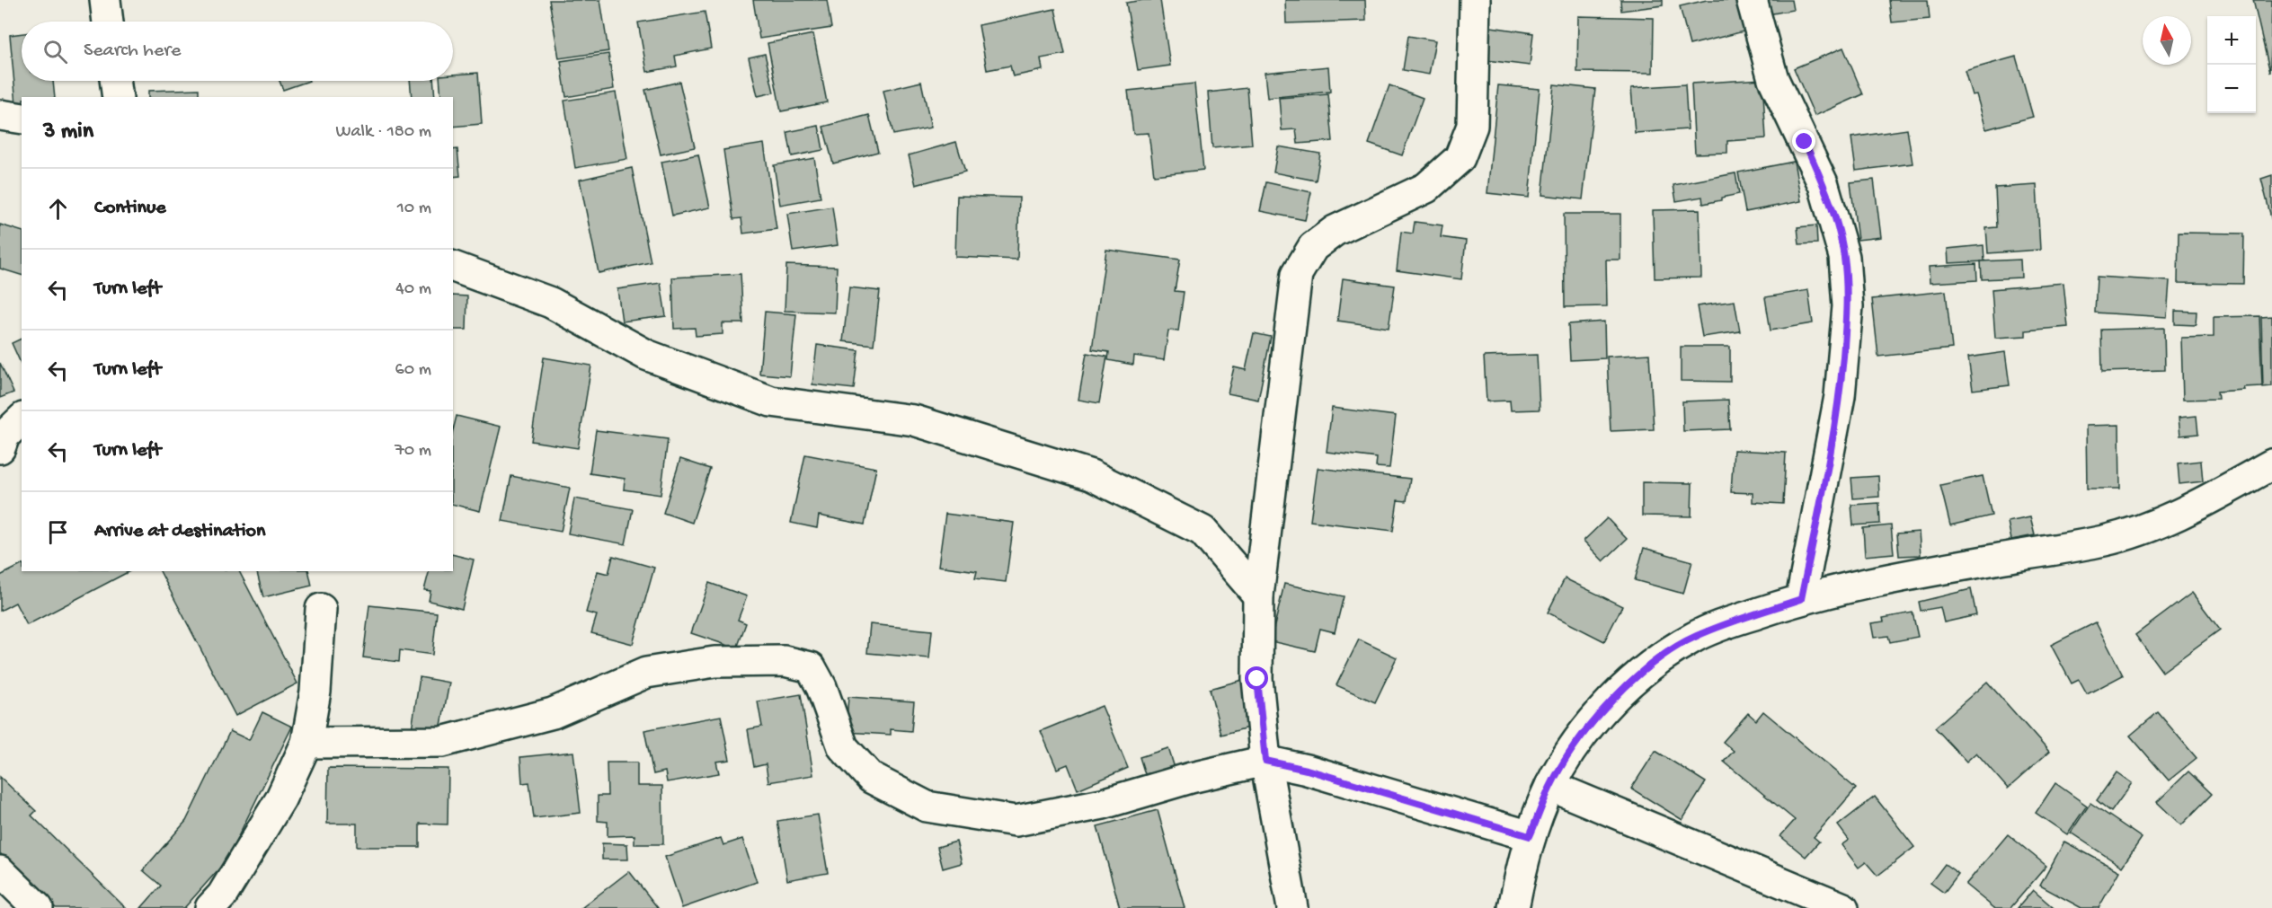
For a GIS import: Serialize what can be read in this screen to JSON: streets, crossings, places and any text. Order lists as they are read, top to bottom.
{
  "north": "top",
  "page": {
    "map_buttons": ["+", "−"],
    "search": "Search here",
    "heading": ["3 min", "Walk · 180 m"],
    "list": [
      ["Continue", "10 m"],
      ["Turn left", "40 m"],
      ["Turn left", "60 m"],
      ["Turn left", "70 m"],
      "Arrive at destination"
    ]
  }
}
